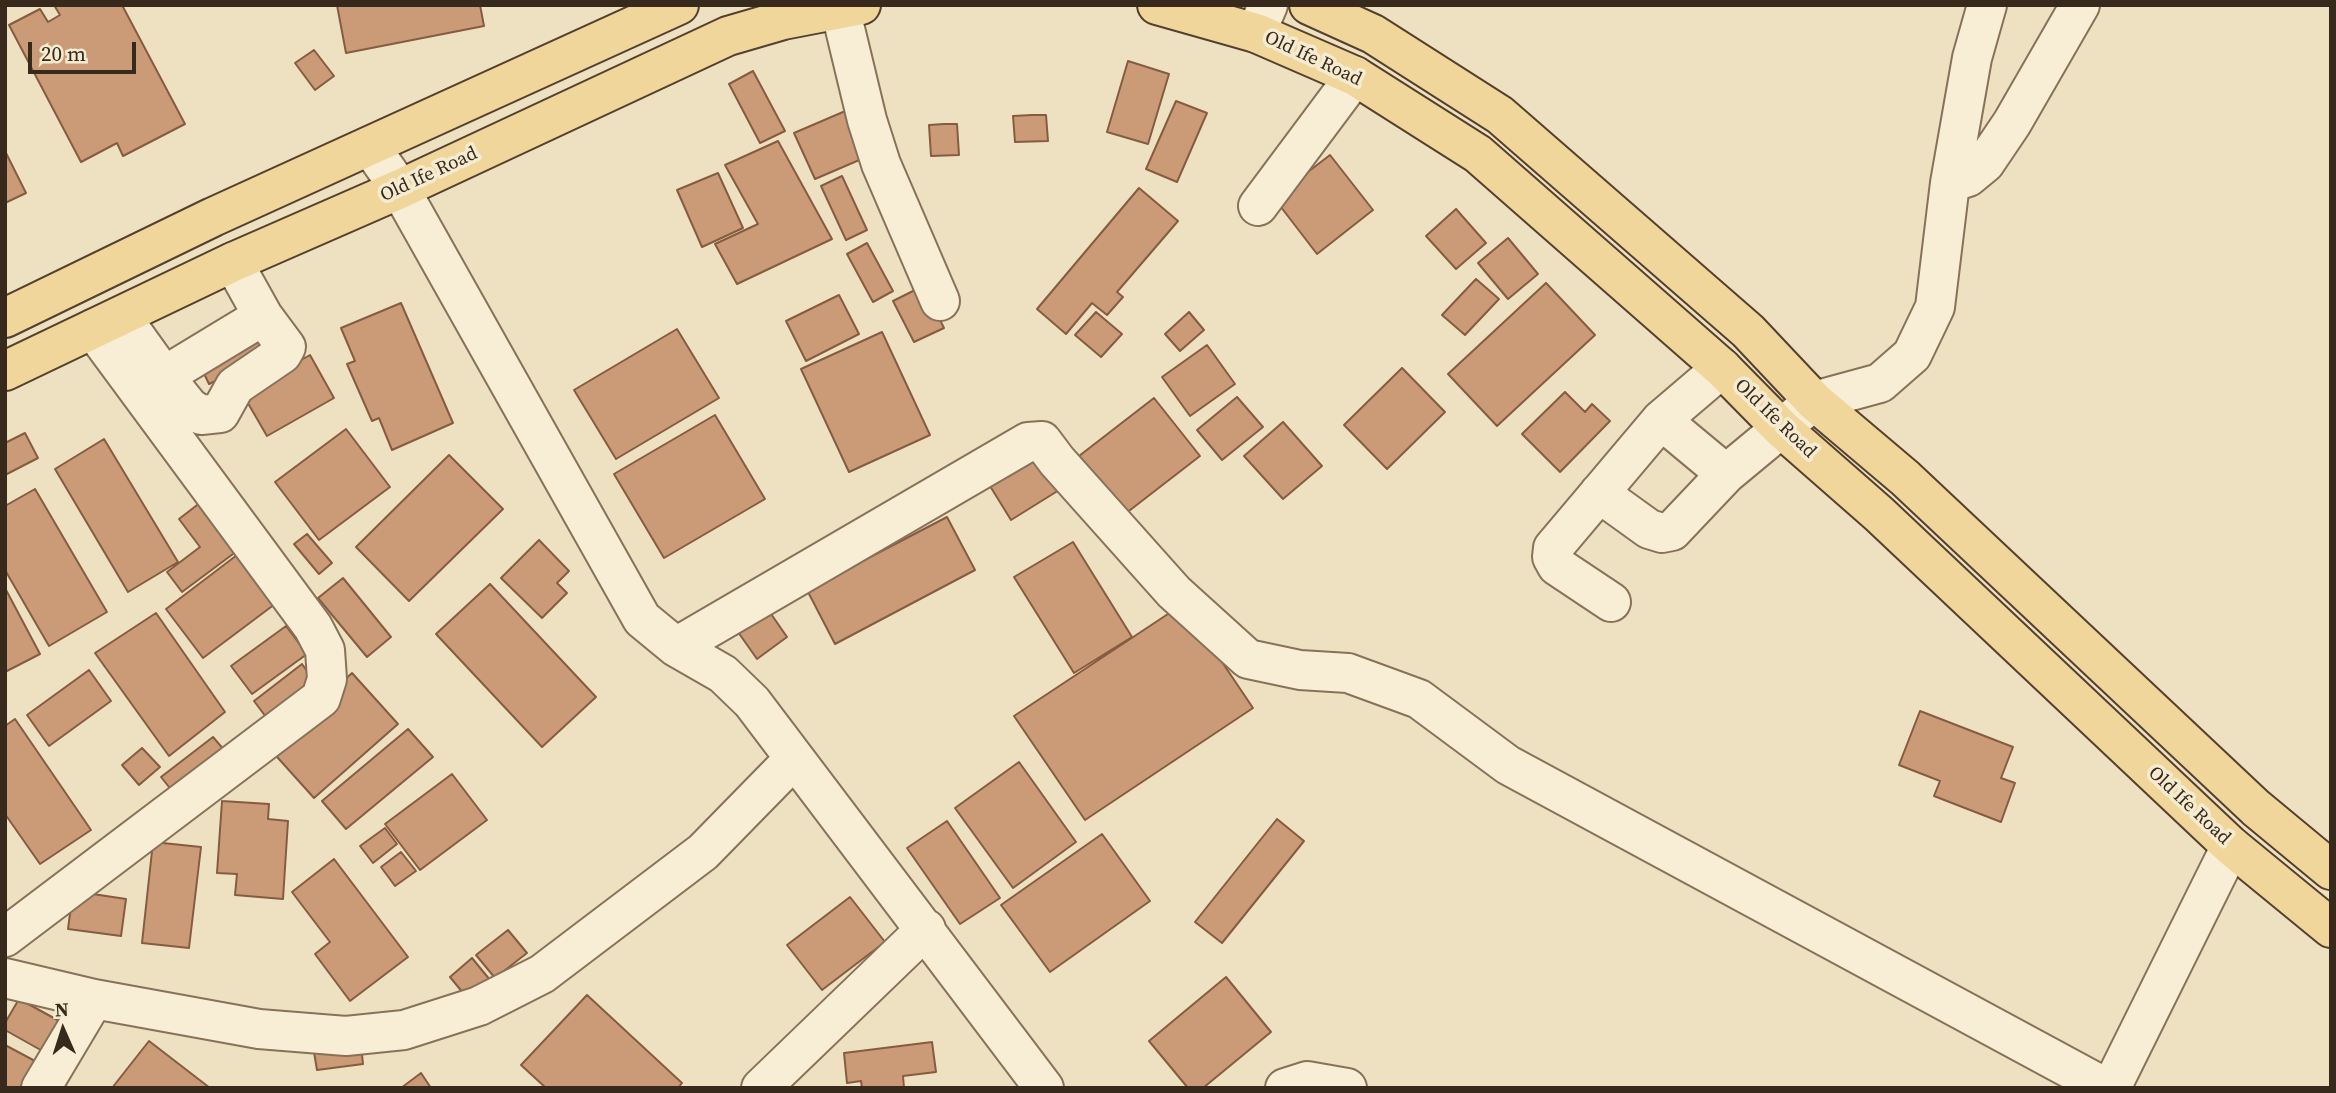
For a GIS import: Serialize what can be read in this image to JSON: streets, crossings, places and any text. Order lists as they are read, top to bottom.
{
  "streets": {
    "main road": ["Old Ife Road"]
  },
  "scale_bar": "20 m",
  "north": "top"
}
